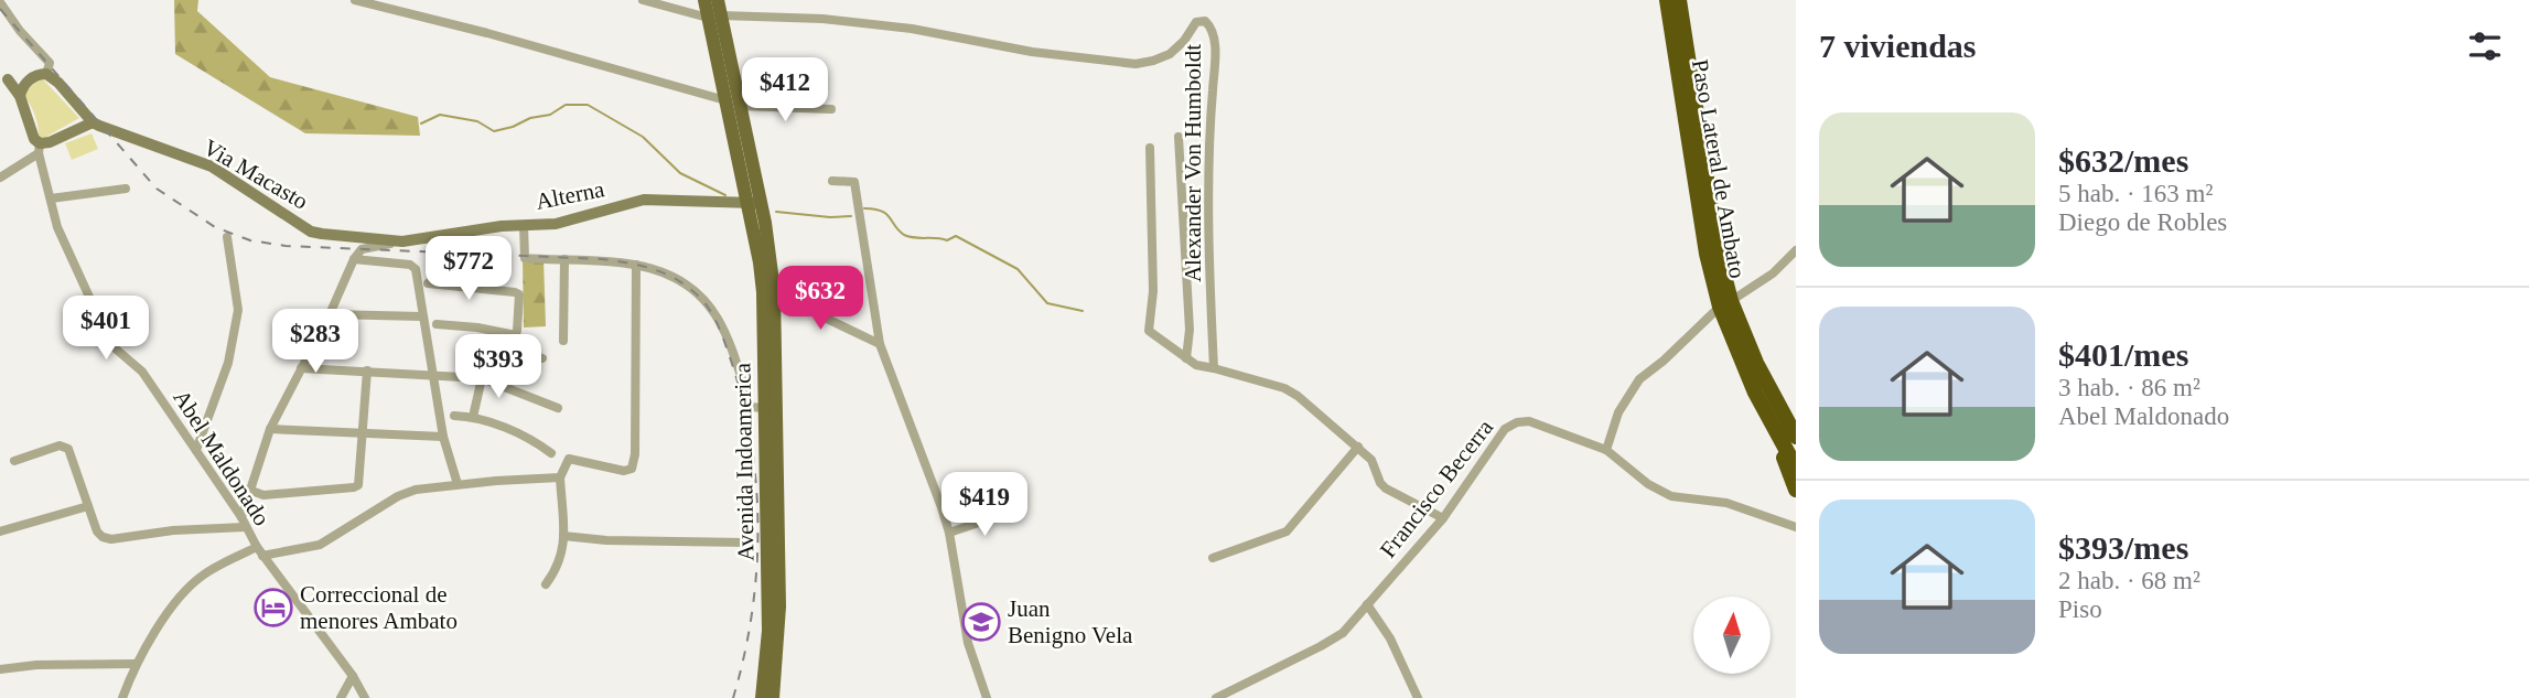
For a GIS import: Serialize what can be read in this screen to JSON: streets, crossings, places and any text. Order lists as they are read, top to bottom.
{
  "streets": {
    "highway": ["Paso Lateral de Ambato"],
    "main road": ["Avenida Indoamerica"],
    "street": [
      "Alexander Von Humboldt",
      "Via Macasto",
      "Alterna",
      "Abel Maldonado",
      "Francisco Becerra"
    ]
  },
  "crossings": [
    ["Alexander Von Humboldt", "Avenida Indoamerica"],
    ["Via Macasto", "Alterna"],
    ["Alterna", "Avenida Indoamerica"]
  ],
  "places": {
    "hotel": ["Correccional de menores Ambato"],
    "school or university": ["Juan Benigno Vela"]
  },
  "north": "top",
  "page": {
    "heading": "7 viviendas",
    "price": [
      "$412",
      "$772",
      "$632",
      "$401",
      "$283",
      "$393",
      "$419"
    ],
    "list": [
      {
        "name": "$632/mes",
        "note": "5 hab. · 163 m² · Diego de Robles"
      },
      {
        "name": "$401/mes",
        "note": "3 hab. · 86 m² · Abel Maldonado"
      },
      {
        "name": "$393/mes",
        "note": "2 hab. · 68 m² · Piso"
      }
    ]
  }
}
